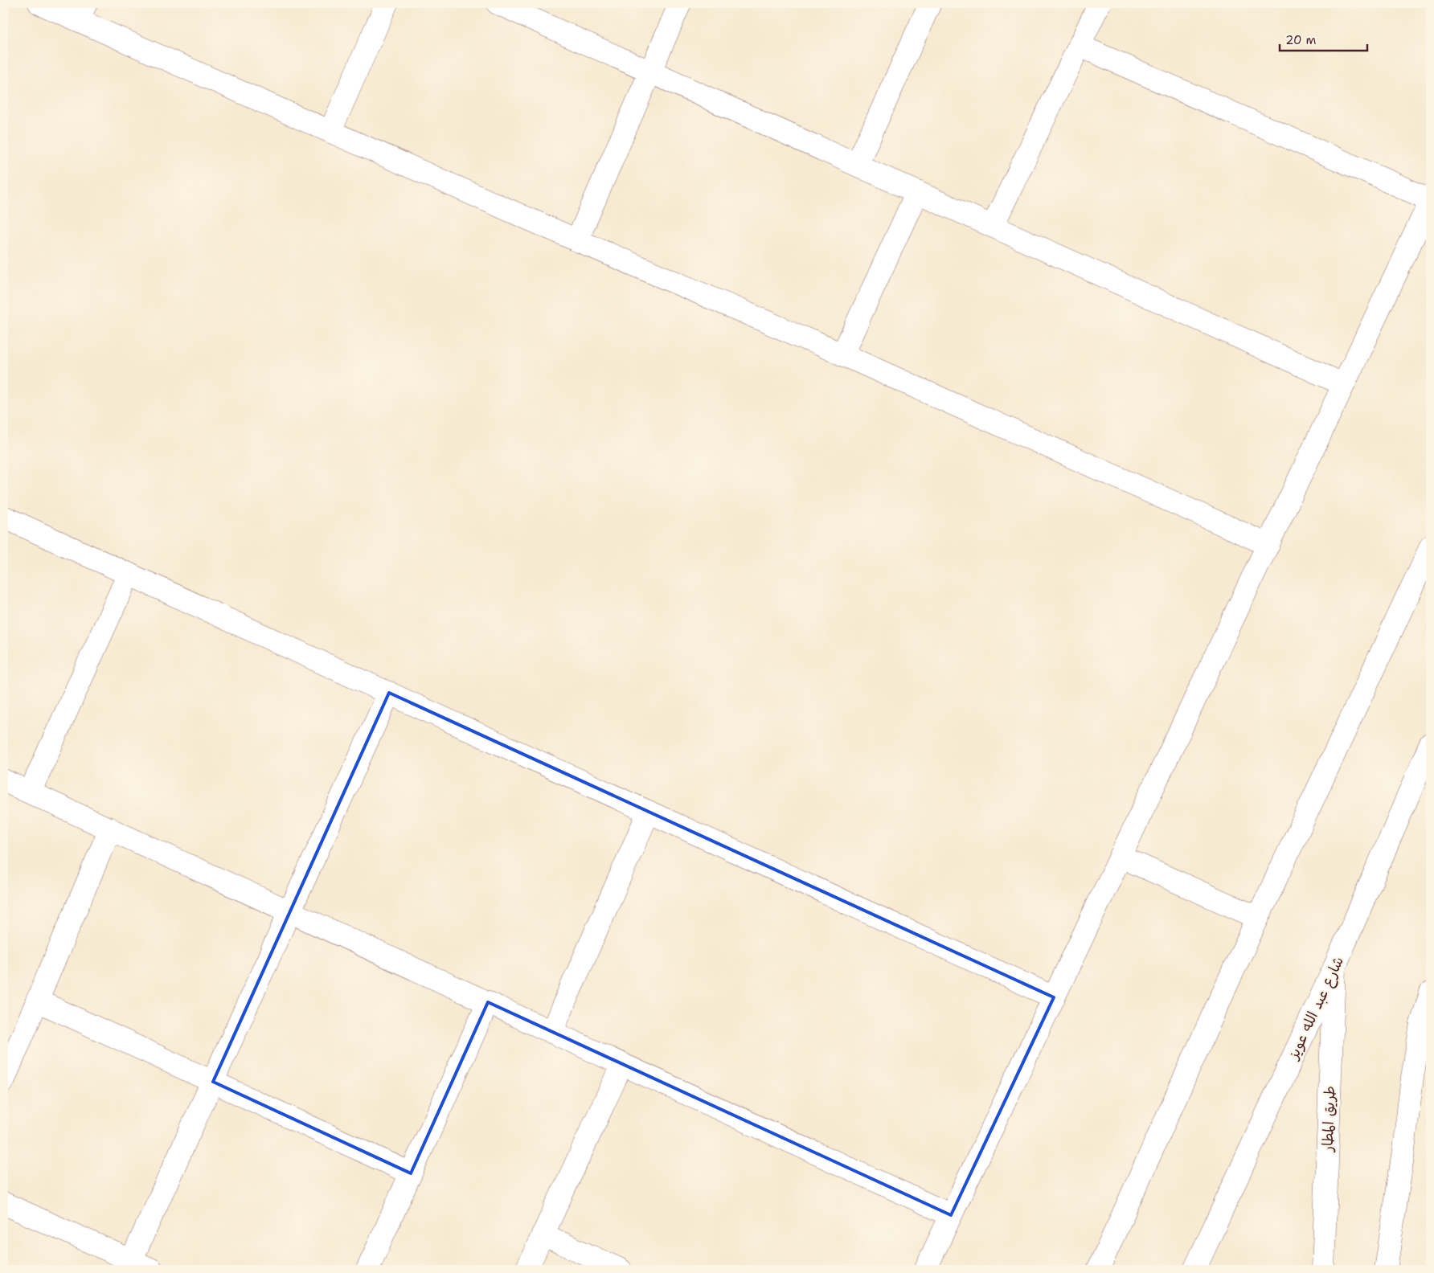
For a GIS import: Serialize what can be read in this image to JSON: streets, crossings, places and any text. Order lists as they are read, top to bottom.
{
  "streets": {
    "main road": ["شارع عبد الله عويز", "طريق المطار"]
  },
  "crossings": [
    ["شارع عبد الله عويز", "طريق المطار"]
  ],
  "scale_bar": "20 m"
}
